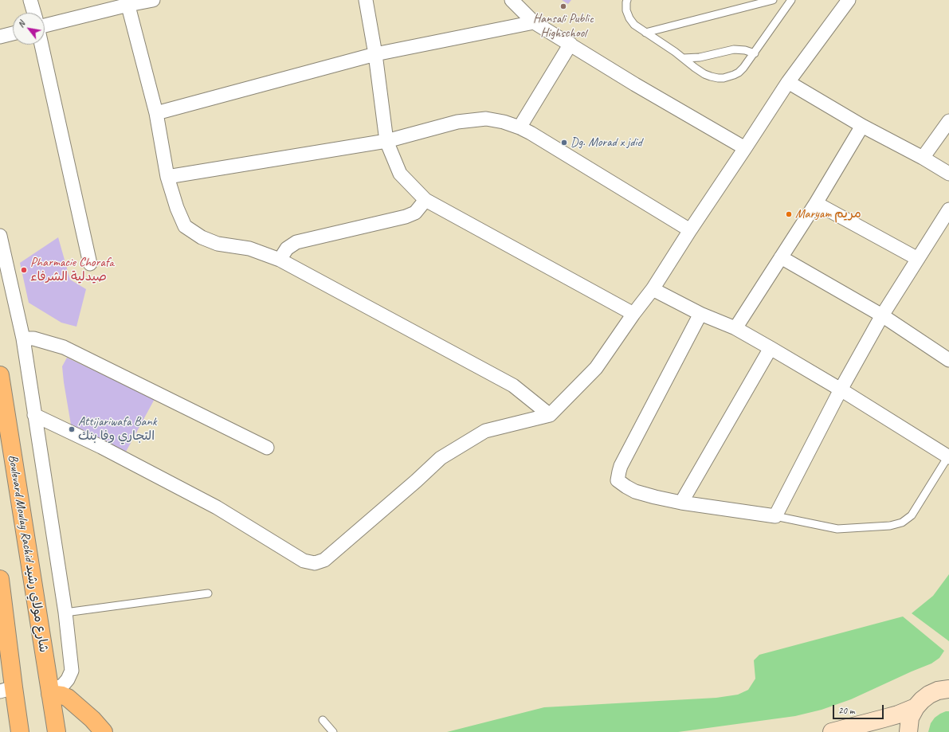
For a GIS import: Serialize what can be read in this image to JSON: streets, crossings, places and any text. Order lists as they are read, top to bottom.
{
  "streets": {
    "main road": ["Boulevard Moulay Rachid شارع مولاي رشيد"]
  },
  "places": [
    "Hansali Public Highschool",
    "Dg. Morad x jdid",
    "Maryam مريم",
    "Pharmacie Chorafa صيدلية الشرفاء",
    "Attijariwafa Bank التجاري وفا بنك"
  ],
  "scale_bar": "20 m",
  "north": "top left"
}
